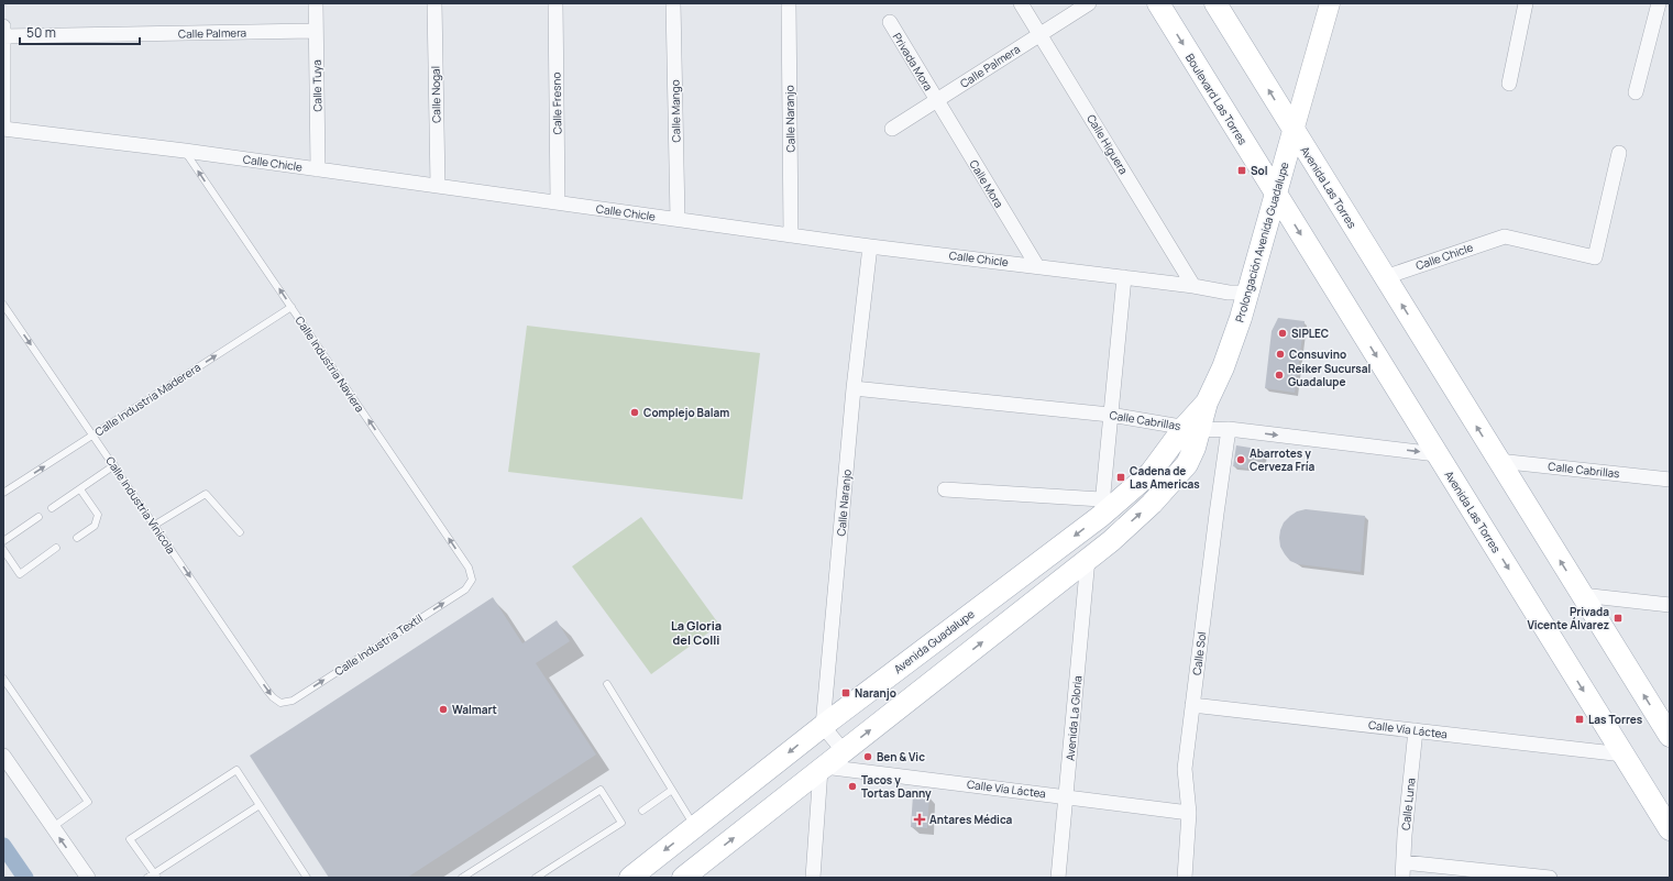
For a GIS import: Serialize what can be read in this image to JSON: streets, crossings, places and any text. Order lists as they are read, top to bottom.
{
  "streets": {
    "main road": [
      "Boulevard Las Torres",
      "Avenida Las Torres",
      "Prolongación Avenida Guadalupe",
      "Avenida Guadalupe"
    ],
    "street": [
      "Calle Palmera",
      "Privada Mora",
      "Calle Tuya",
      "Calle Nogal",
      "Calle Fresno",
      "Calle Mango",
      "Calle Naranjo",
      "Calle Higuera",
      "Calle Chicle",
      "Calle Mora",
      "Calle Cabrillas",
      "Calle Sol",
      "Avenida La Gloria",
      "Calle Vía Láctea",
      "Calle Luna"
    ],
    "lane": [
      "Calle Industria Naviera",
      "Calle Industria Maderera",
      "Calle Industria Vinícola",
      "Calle Industria Textil"
    ]
  },
  "crossings": [
    ["Calle Palmera", "Privada Mora"],
    ["Calle Palmera", "Calle Tuya"],
    ["Calle Palmera", "Calle Higuera"],
    ["Calle Palmera", "Calle Mora"],
    ["Privada Mora", "Calle Mora"],
    ["Calle Tuya", "Calle Chicle"],
    ["Calle Nogal", "Calle Chicle"],
    ["Boulevard Las Torres", "Avenida Las Torres"],
    ["Boulevard Las Torres", "Prolongación Avenida Guadalupe"],
    ["Calle Fresno", "Calle Chicle"],
    ["Calle Mango", "Calle Chicle"],
    ["Calle Naranjo", "Calle Chicle"],
    ["Calle Naranjo", "Calle Cabrillas"],
    ["Calle Naranjo", "Avenida Guadalupe"],
    ["Calle Higuera", "Calle Chicle"],
    ["Calle Chicle", "Calle Mora"],
    ["Calle Chicle", "Avenida Las Torres"],
    ["Calle Chicle", "Prolongación Avenida Guadalupe"],
    ["Calle Chicle", "Calle Industria Naviera"],
    ["Avenida Las Torres", "Prolongación Avenida Guadalupe"],
    ["Avenida Las Torres", "Calle Cabrillas"],
    ["Avenida Las Torres", "Calle Vía Láctea"],
    ["Prolongación Avenida Guadalupe", "Calle Cabrillas"],
    ["Prolongación Avenida Guadalupe", "Avenida Guadalupe"],
    ["Calle Industria Naviera", "Calle Industria Maderera"],
    ["Calle Industria Naviera", "Calle Industria Textil"],
    ["Calle Industria Maderera", "Calle Industria Vinícola"],
    ["Calle Cabrillas", "Avenida Guadalupe"],
    ["Calle Cabrillas", "Calle Sol"],
    ["Calle Industria Vinícola", "Calle Industria Textil"],
    ["Calle Sol", "Calle Vía Láctea"],
    ["Avenida La Gloria", "Calle Vía Láctea"],
    ["Calle Vía Láctea", "Calle Luna"]
  ],
  "one_way": [
    "Calle Industria Naviera",
    "Calle Industria Maderera",
    "Calle Industria Vinícola",
    "Calle Industria Textil"
  ],
  "districts": ["La Gloria del Colli"],
  "places": {
    "transit": [
      "Sol",
      "Cadena de Las Americas",
      "Privada Vicente Álvarez",
      "Naranjo",
      "Las Torres"
    ],
    "other": [
      "SIPLEC",
      "Consuvino",
      "Reiker Sucursal Guadalupe",
      "Complejo Balam",
      "Abarrotes y Cerveza Fría",
      "Walmart",
      "Ben & Vic",
      "Tacos y Tortas Danny"
    ],
    "health": ["Antares Médica"]
  },
  "scale_bar": "50 m"
}
